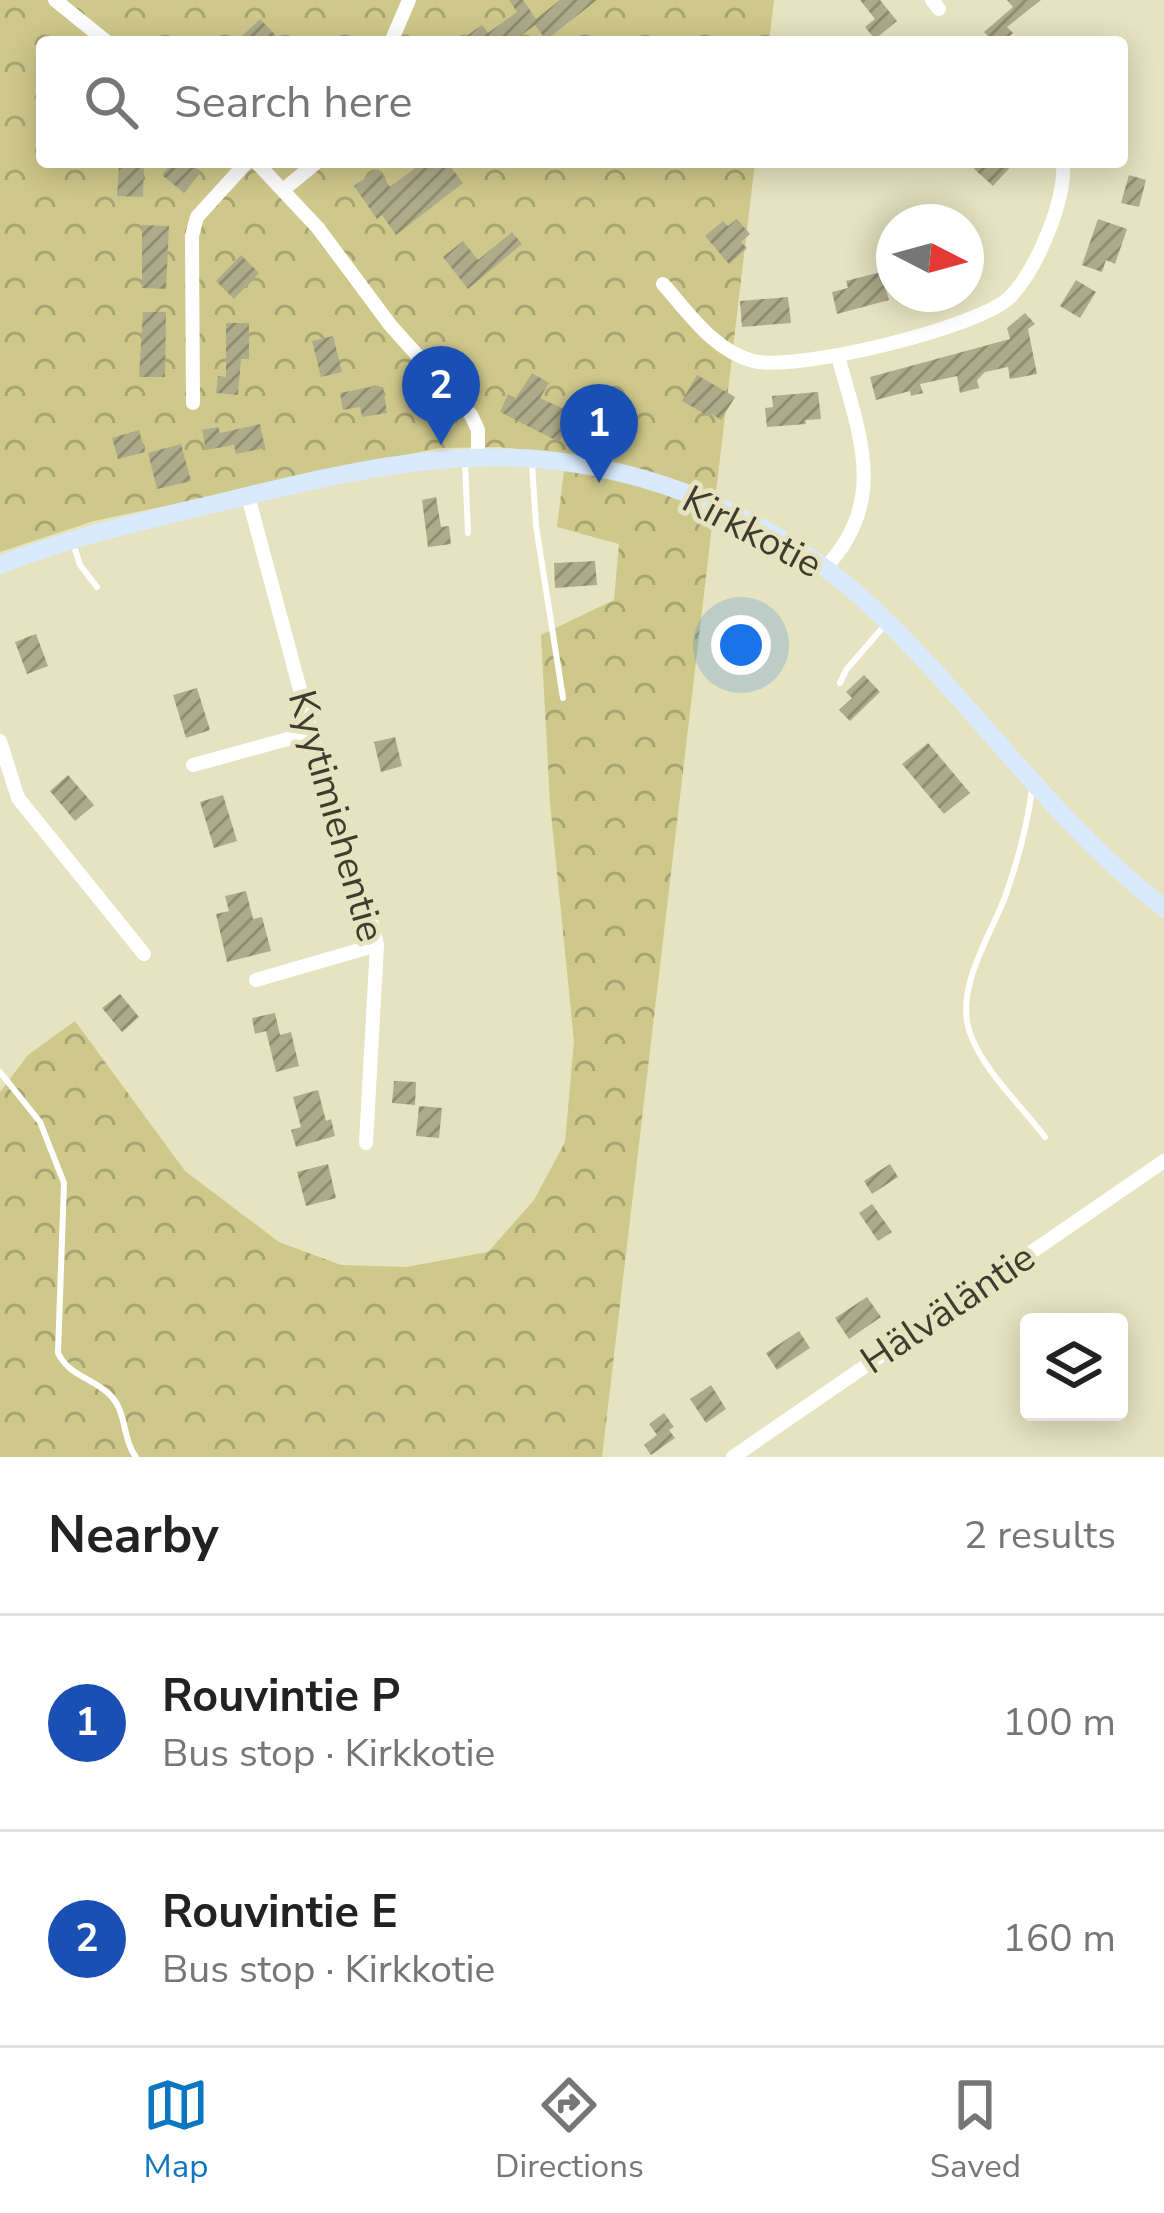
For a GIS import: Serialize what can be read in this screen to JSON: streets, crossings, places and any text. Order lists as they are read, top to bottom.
{
  "streets": {
    "street": ["Kirkkotie", "Kyytimiehentie", "Hälväläntie"]
  },
  "crossings": [
    ["Kirkkotie", "Kyytimiehentie"]
  ],
  "north": "right",
  "page": {
    "search": "Search here",
    "pins": ["2", "1"],
    "heading": ["Nearby", "2 results"],
    "list": [
      {
        "mark": "1",
        "name": "Rouvintie P",
        "note": "Bus stop · Kirkkotie",
        "value": "100 m"
      },
      {
        "mark": "2",
        "name": "Rouvintie E",
        "note": "Bus stop · Kirkkotie",
        "value": "160 m"
      }
    ],
    "nav": ["Map", "Directions", "Saved"]
  }
}
